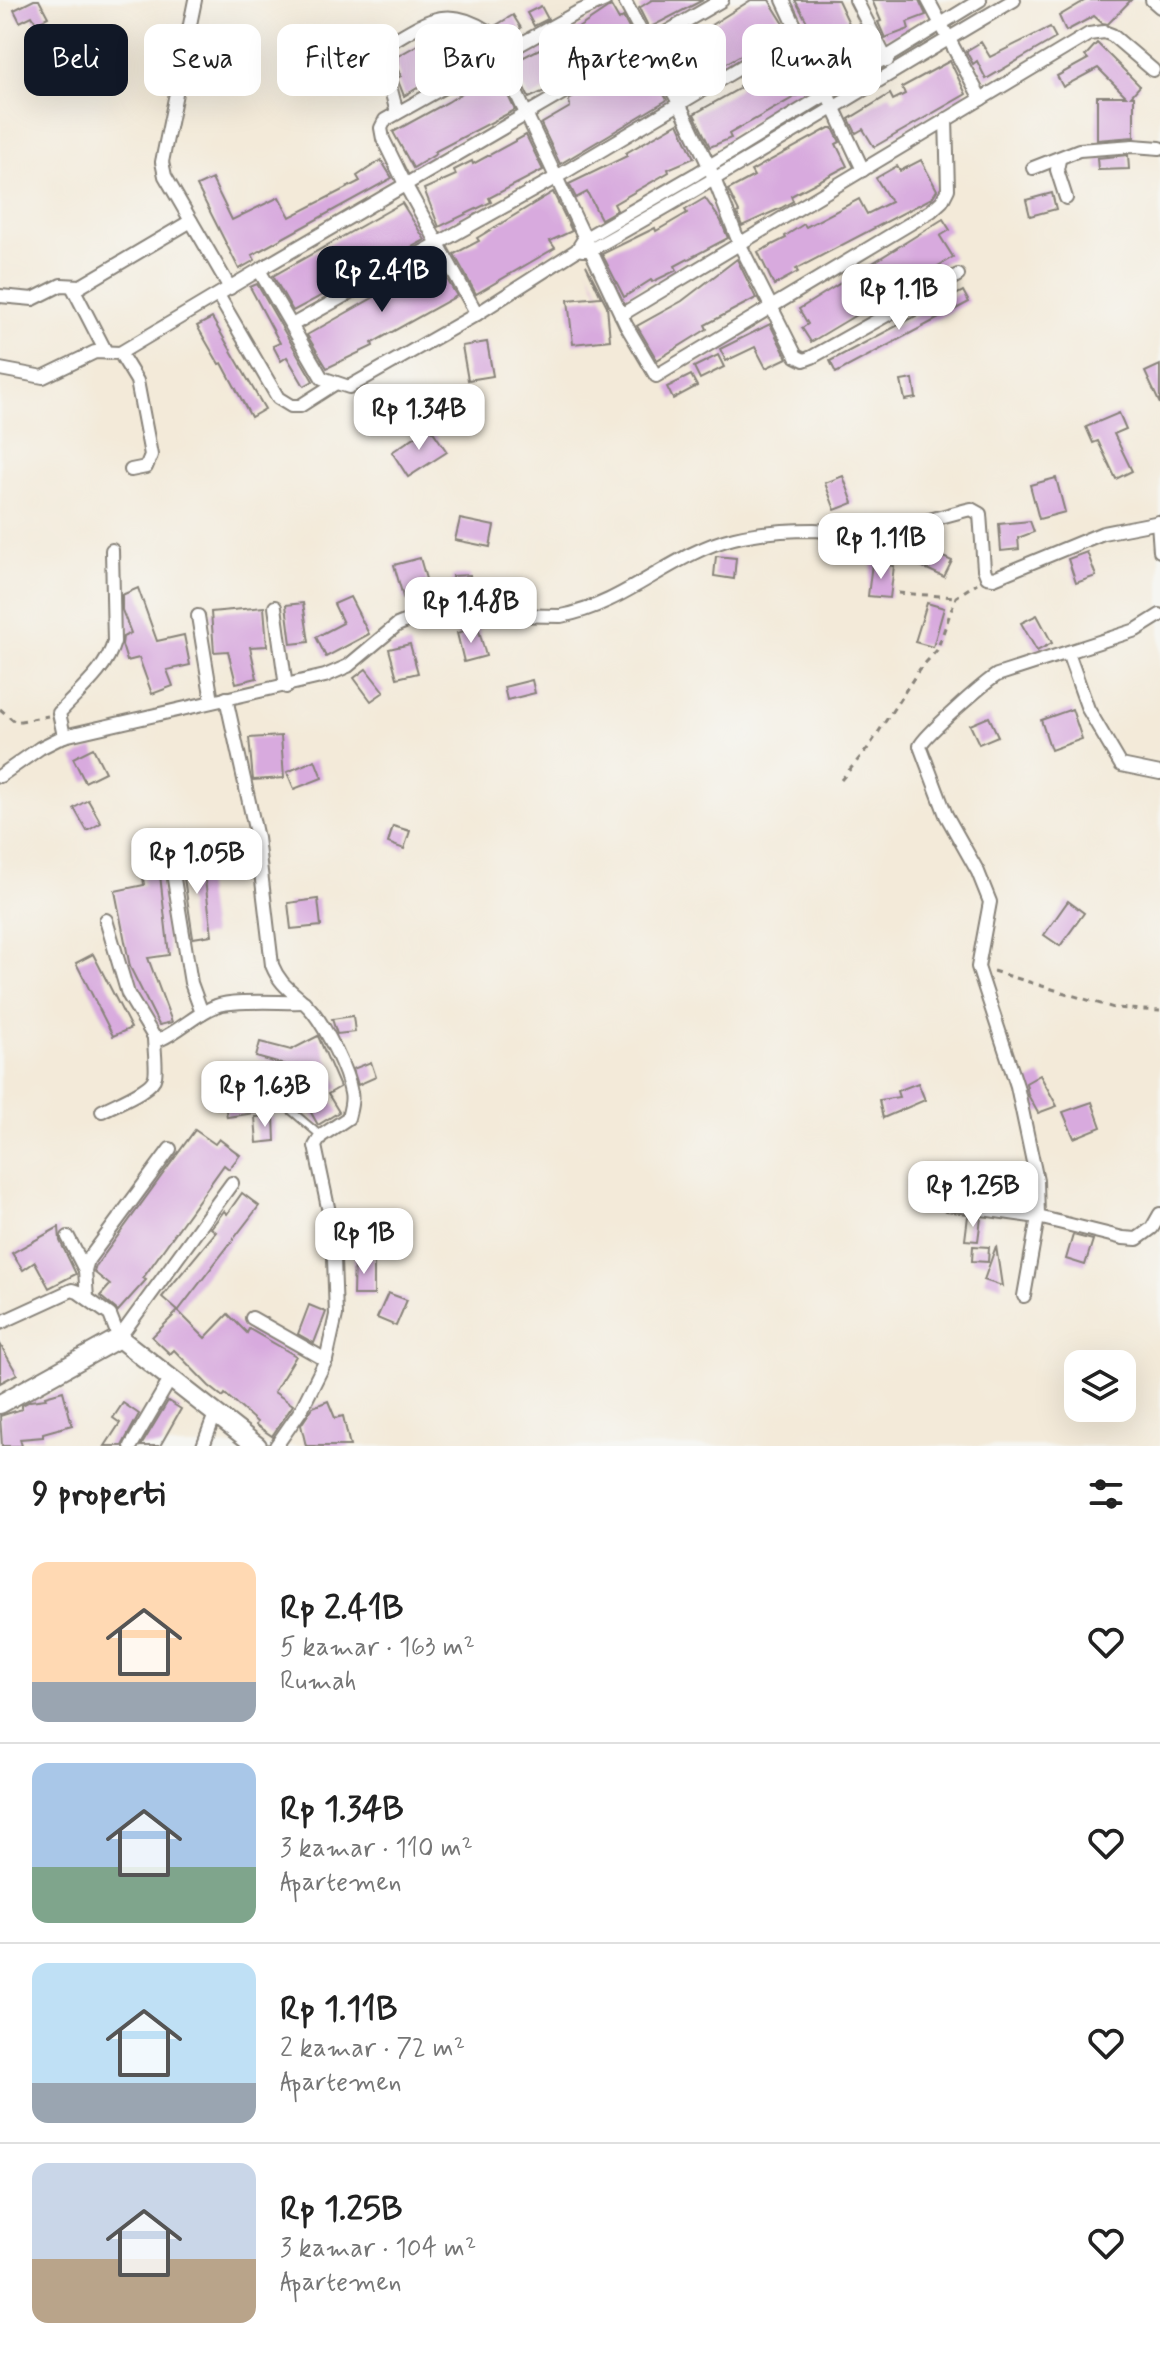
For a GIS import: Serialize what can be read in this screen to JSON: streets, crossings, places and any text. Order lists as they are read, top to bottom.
{
  "page": {
    "chip": [
      "Beli",
      "Sewa",
      "Filter",
      "Baru",
      "Apartemen",
      "Rumah"
    ],
    "price": [
      "Rp 2.41B",
      "Rp 1.1B",
      "Rp 1.34B",
      "Rp 1.11B",
      "Rp 1.48B",
      "Rp 1.05B",
      "Rp 1.63B",
      "Rp 1.25B",
      "Rp 1B"
    ],
    "heading": "9 properti",
    "list": [
      {
        "name": "Rp 2.41B",
        "note": "5 kamar · 163 m² · Rumah"
      },
      {
        "name": "Rp 1.34B",
        "note": "3 kamar · 110 m² · Apartemen"
      },
      {
        "name": "Rp 1.11B",
        "note": "2 kamar · 72 m² · Apartemen"
      },
      {
        "name": "Rp 1.25B",
        "note": "3 kamar · 104 m² · Apartemen"
      }
    ]
  }
}
